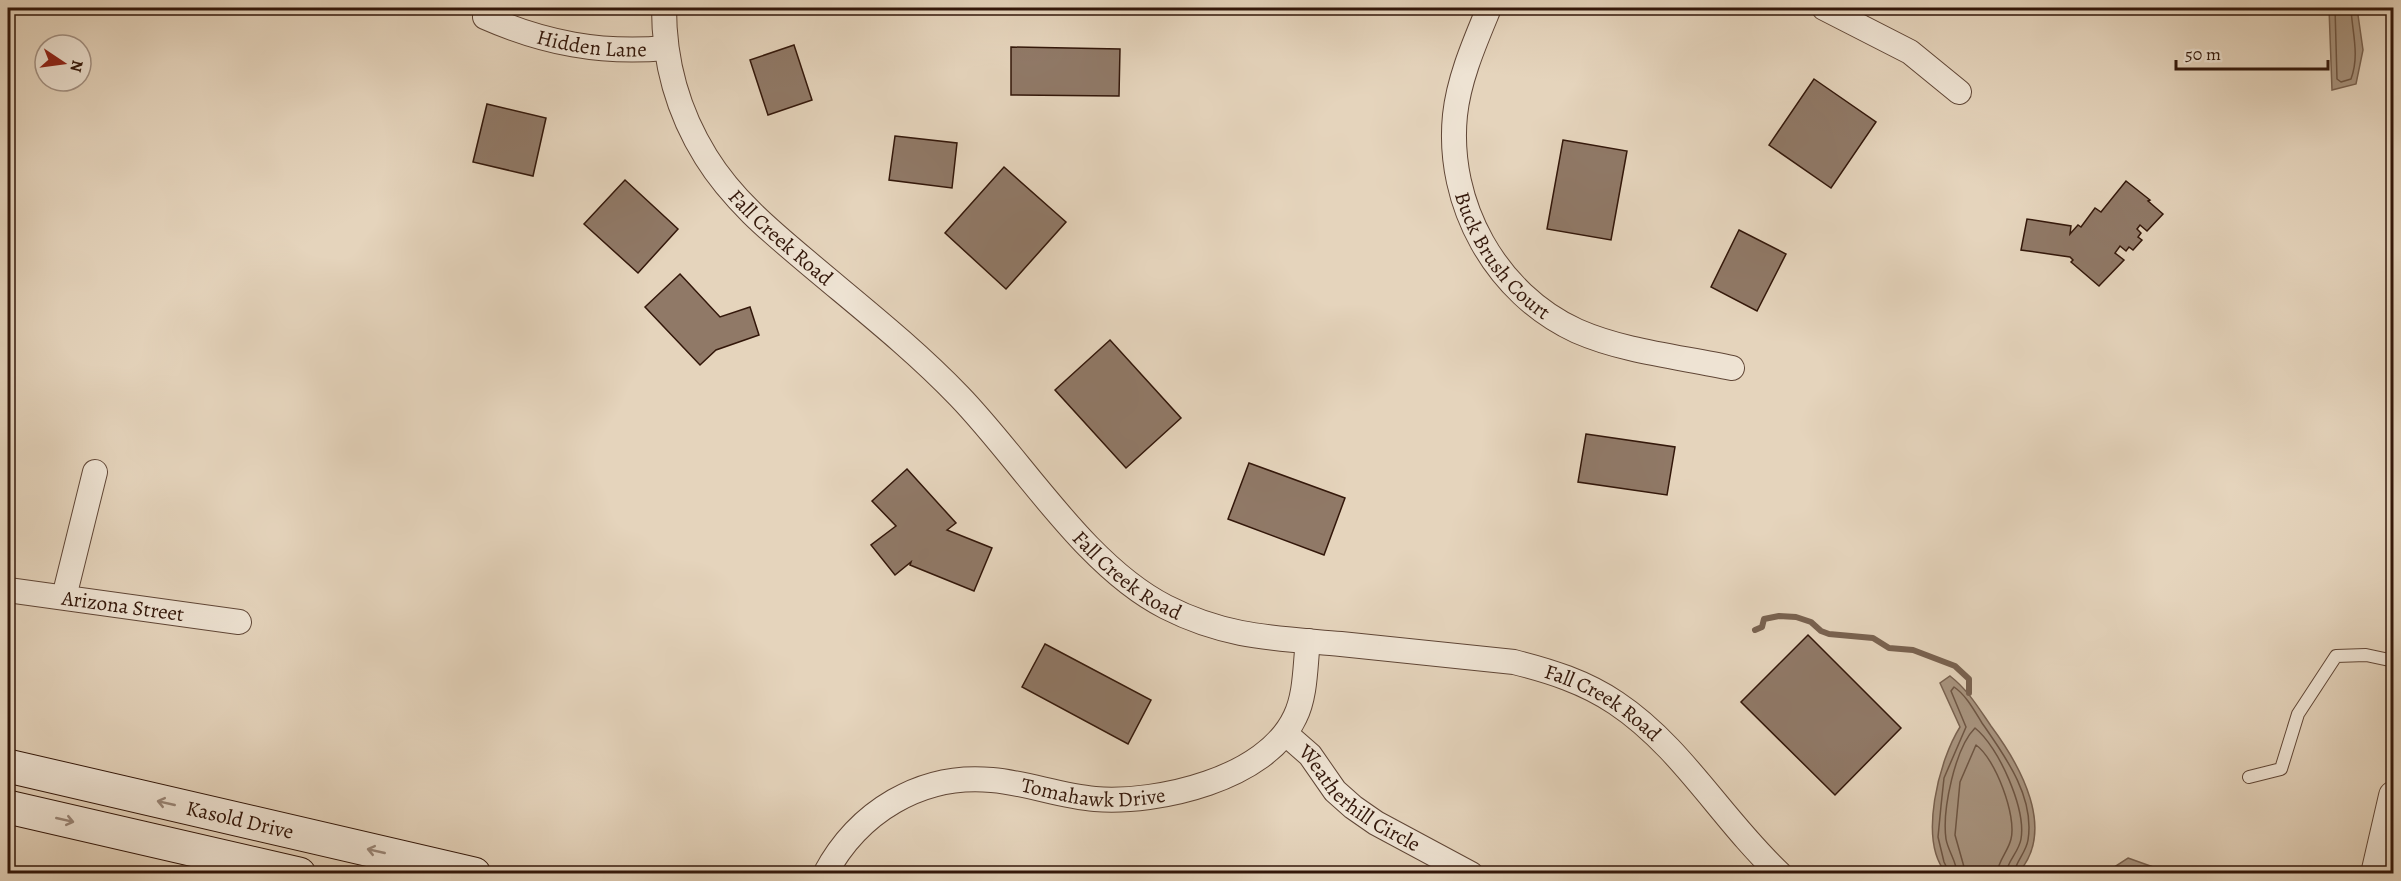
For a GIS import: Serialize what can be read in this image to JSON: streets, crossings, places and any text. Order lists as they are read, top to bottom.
{
  "streets": {
    "main road": ["Kasold Drive"],
    "street": [
      "Hidden Lane",
      "Fall Creek Road",
      "Buck Brush Court",
      "Arizona Street",
      "Tomahawk Drive",
      "Weatherhill Circle"
    ]
  },
  "crossings": [
    ["Hidden Lane", "Fall Creek Road"],
    ["Fall Creek Road", "Tomahawk Drive"],
    ["Tomahawk Drive", "Weatherhill Circle"]
  ],
  "scale_bar": "50 m",
  "north": "right"
}
